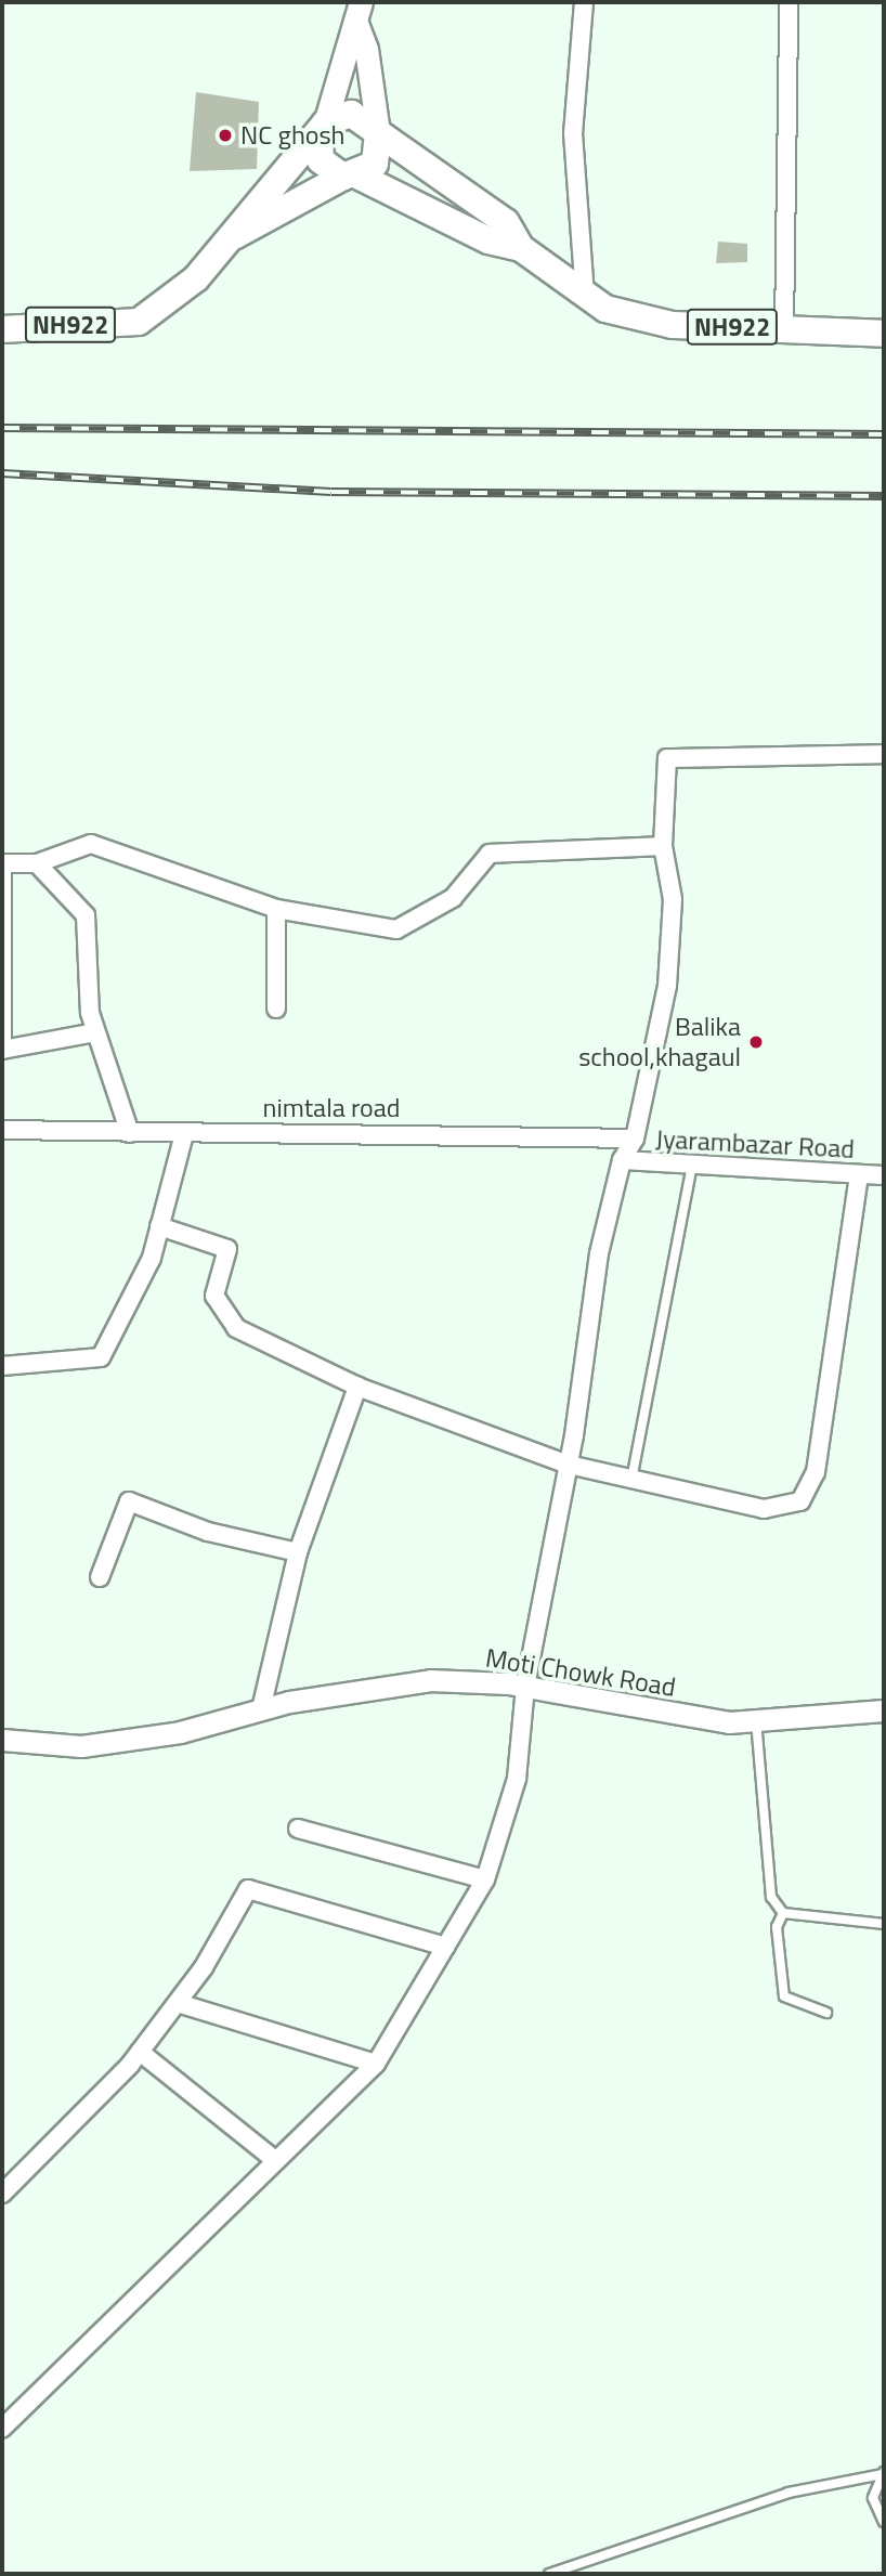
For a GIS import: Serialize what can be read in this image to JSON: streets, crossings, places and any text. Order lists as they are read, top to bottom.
{
  "streets": {
    "main road": ["NH922"],
    "street": ["nimtala road", "Jyarambazar Road", "Moti Chowk Road"]
  },
  "places": ["NC ghosh", "Balika school,khagaul"]
}
